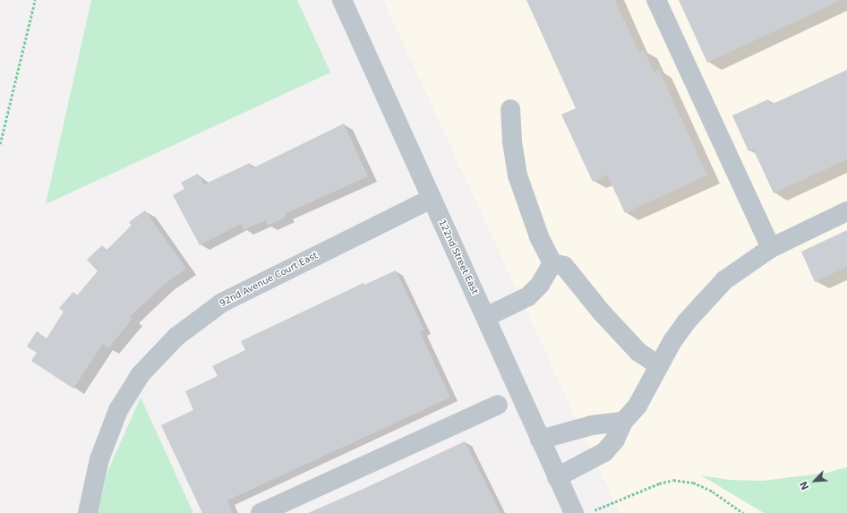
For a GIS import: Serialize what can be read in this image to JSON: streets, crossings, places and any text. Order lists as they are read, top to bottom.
{
  "streets": {
    "street": ["122nd Street East", "92nd Avenue Court East"]
  },
  "crossings": [
    ["122nd Street East", "92nd Avenue Court East"]
  ],
  "north": "bottom left"
}
